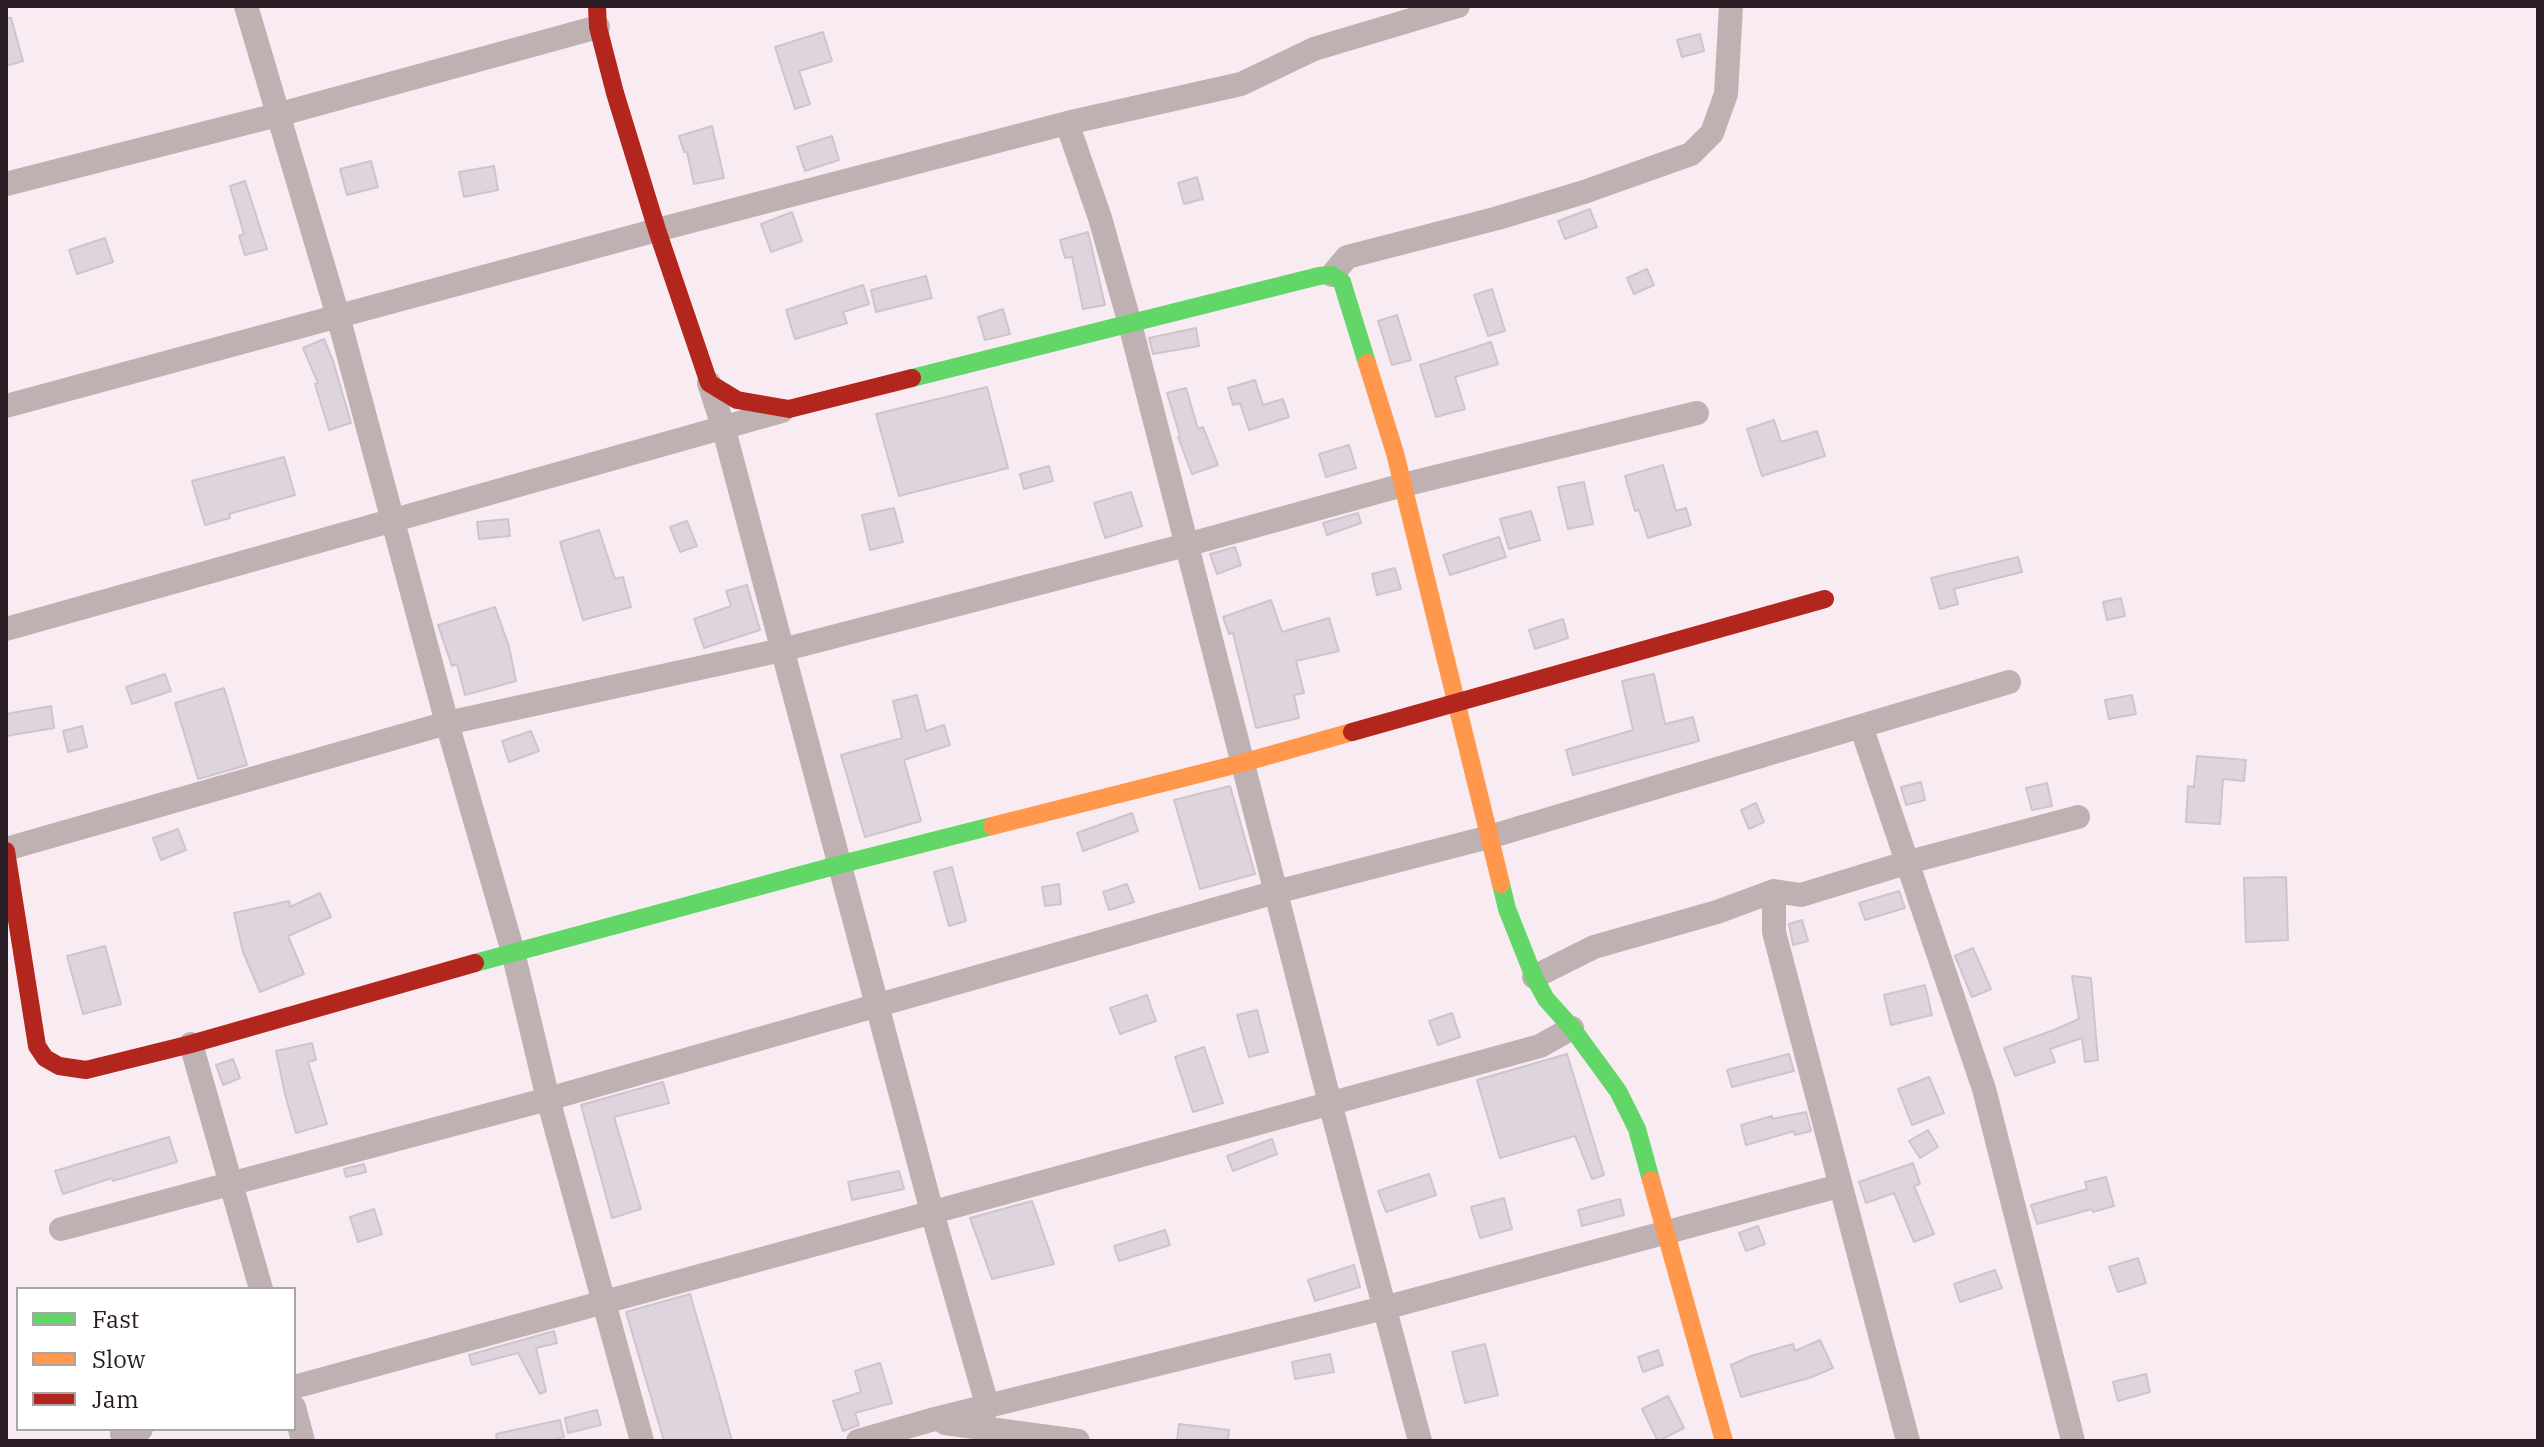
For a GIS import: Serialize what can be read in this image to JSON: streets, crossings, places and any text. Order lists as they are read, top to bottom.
{
  "legend": ["Fast", "Slow", "Jam"]
}
